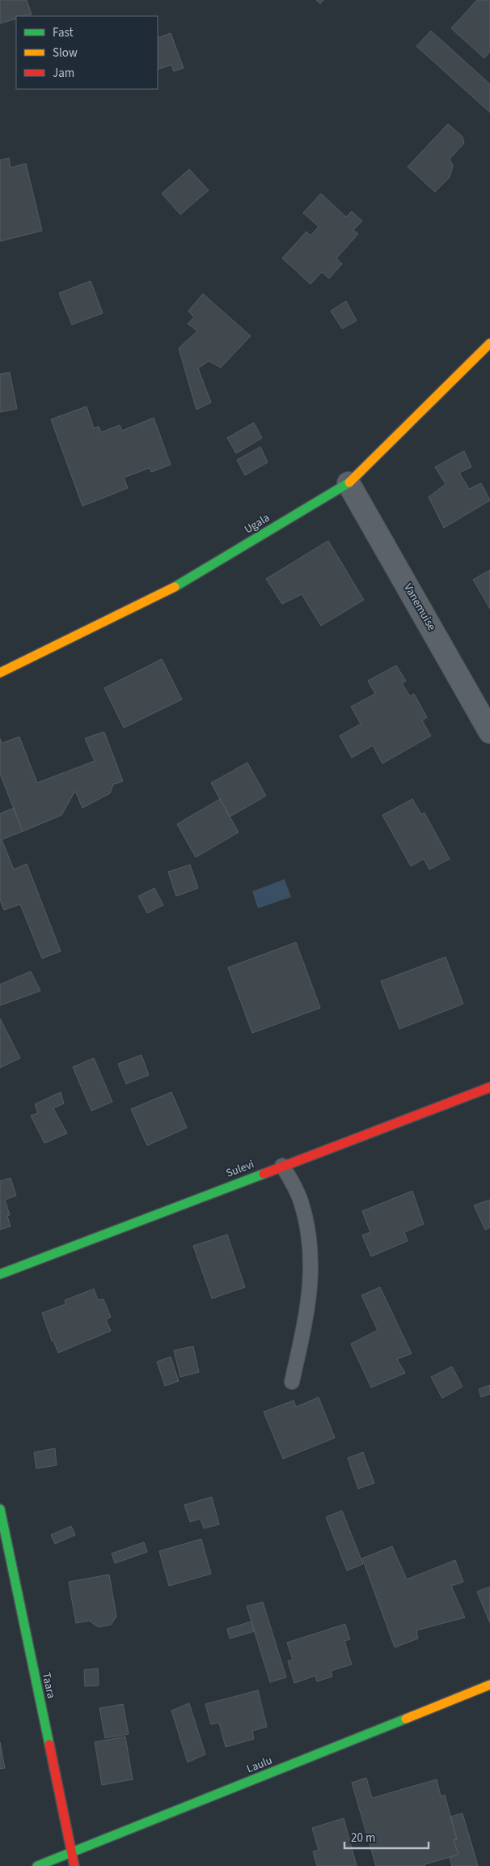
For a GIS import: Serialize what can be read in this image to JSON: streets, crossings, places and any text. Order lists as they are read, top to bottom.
{
  "streets": {
    "street": [
      "Ugala",
      "Vanemuise",
      "Sulevi",
      "Taara",
      "Laulu"
    ]
  },
  "crossings": [
    ["Ugala", "Vanemuise"],
    ["Taara", "Laulu"]
  ],
  "legend": ["Fast", "Slow", "Jam"],
  "scale_bar": "20 m"
}
